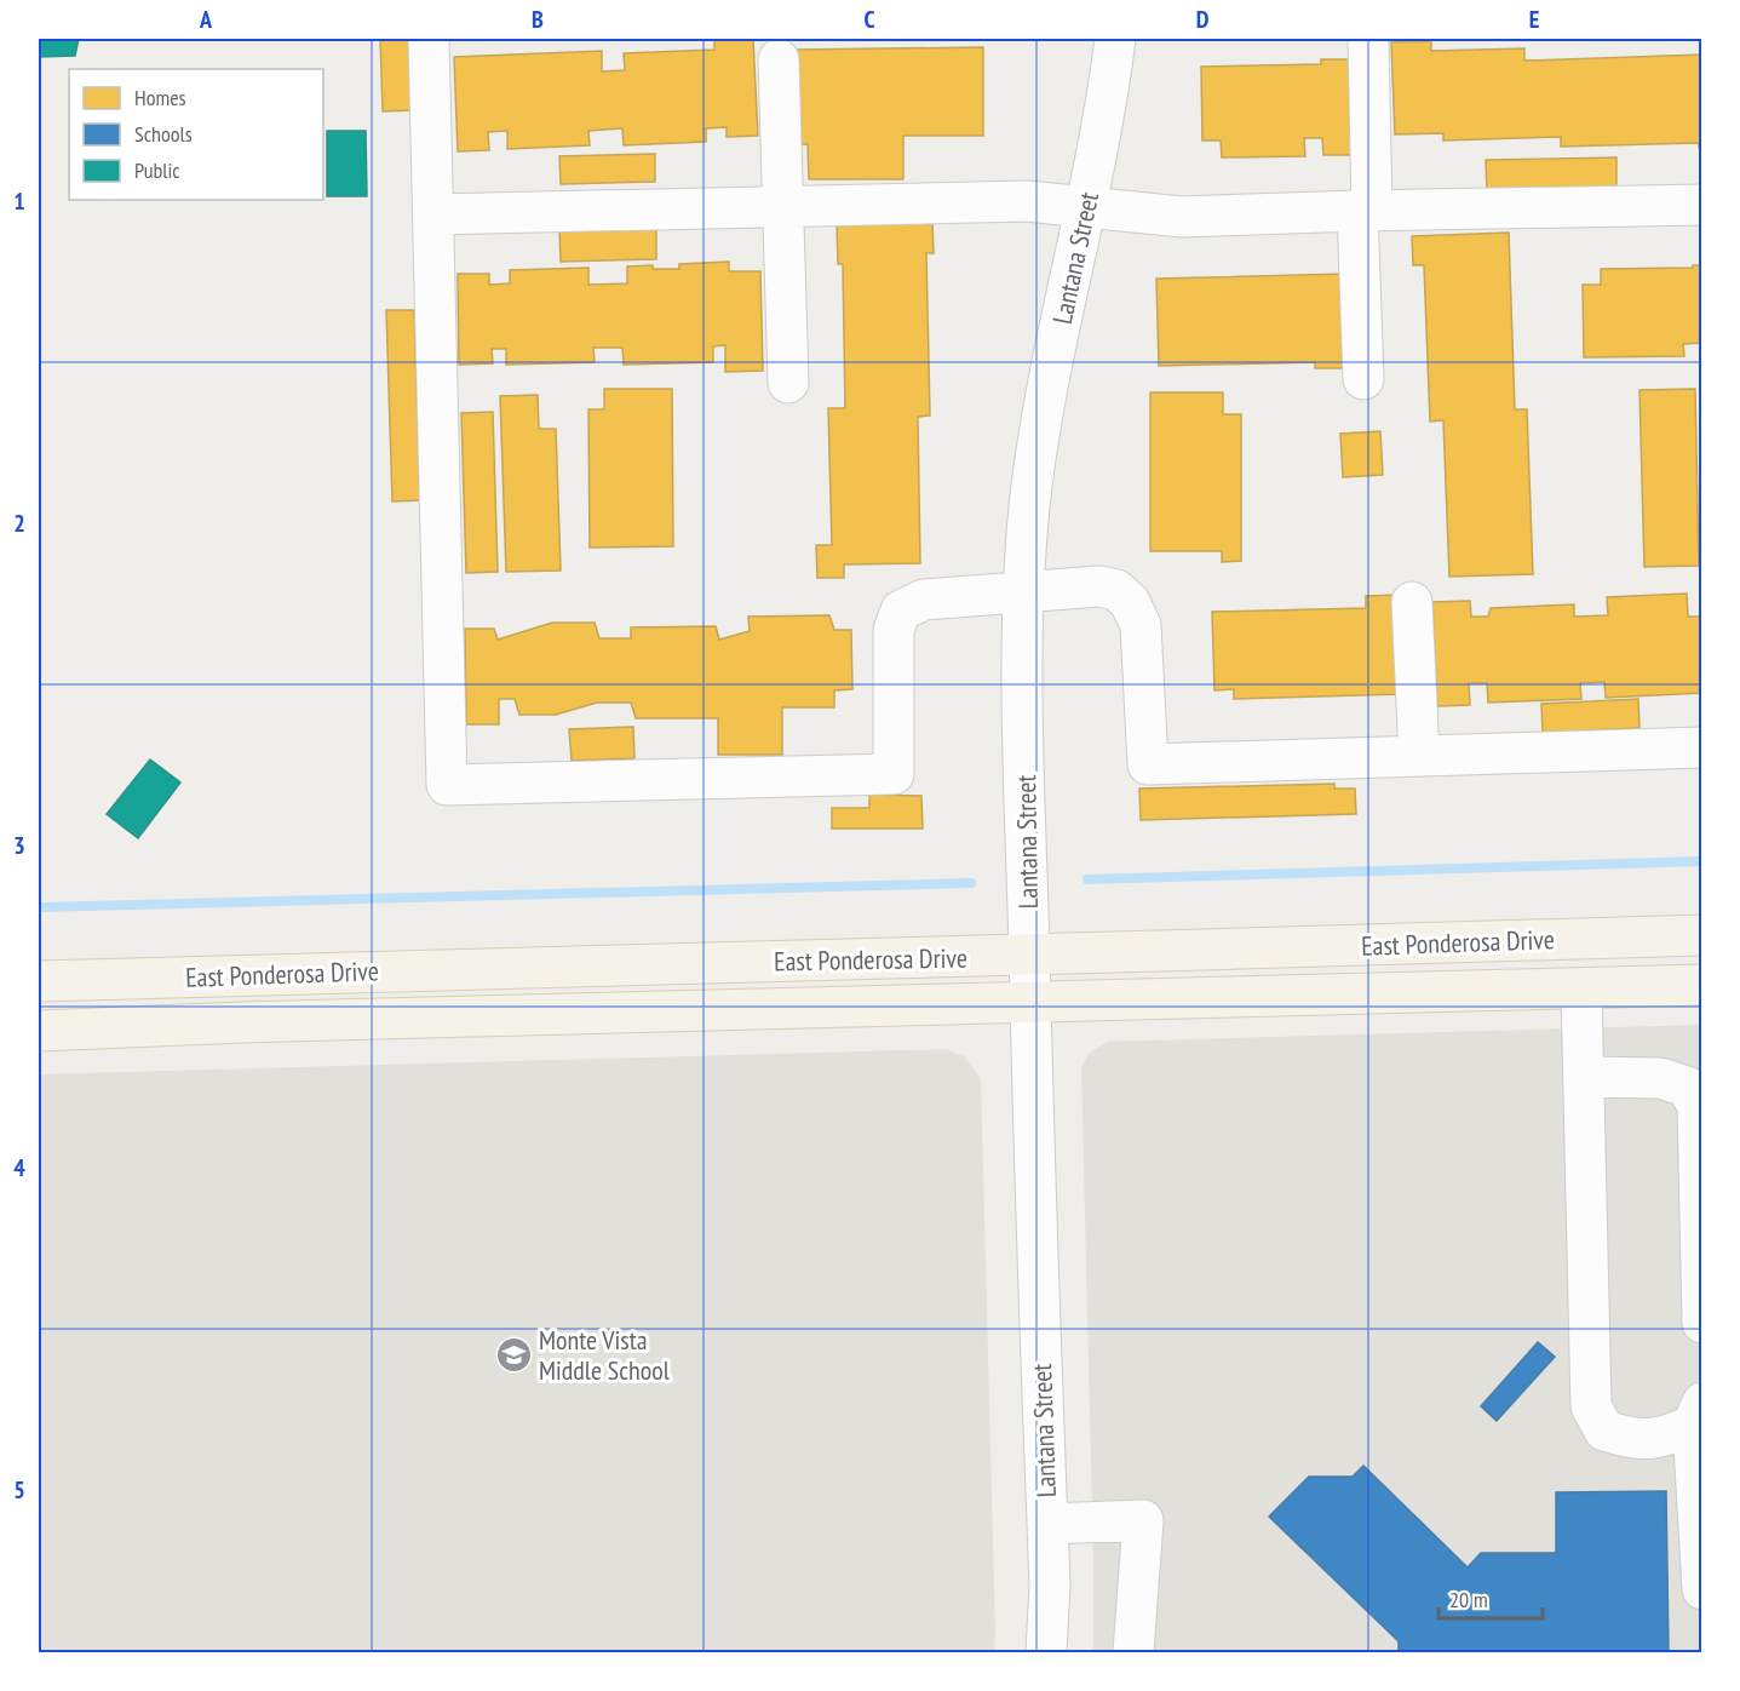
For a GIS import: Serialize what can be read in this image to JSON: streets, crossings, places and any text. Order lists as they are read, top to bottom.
{
  "streets": {
    "main road": ["East Ponderosa Drive"],
    "street": ["Lantana Street"]
  },
  "crossings": [
    ["Lantana Street", "East Ponderosa Drive"]
  ],
  "places": {
    "school or university": ["Monte Vista Middle School"]
  },
  "legend": ["Homes", "Schools", "Public"],
  "scale_bar": "20 m",
  "grid": {
    "columns": [
      "A",
      "B",
      "C",
      "D",
      "E"
    ],
    "rows": [
      "1",
      "2",
      "3",
      "4",
      "5"
    ]
  }
}
